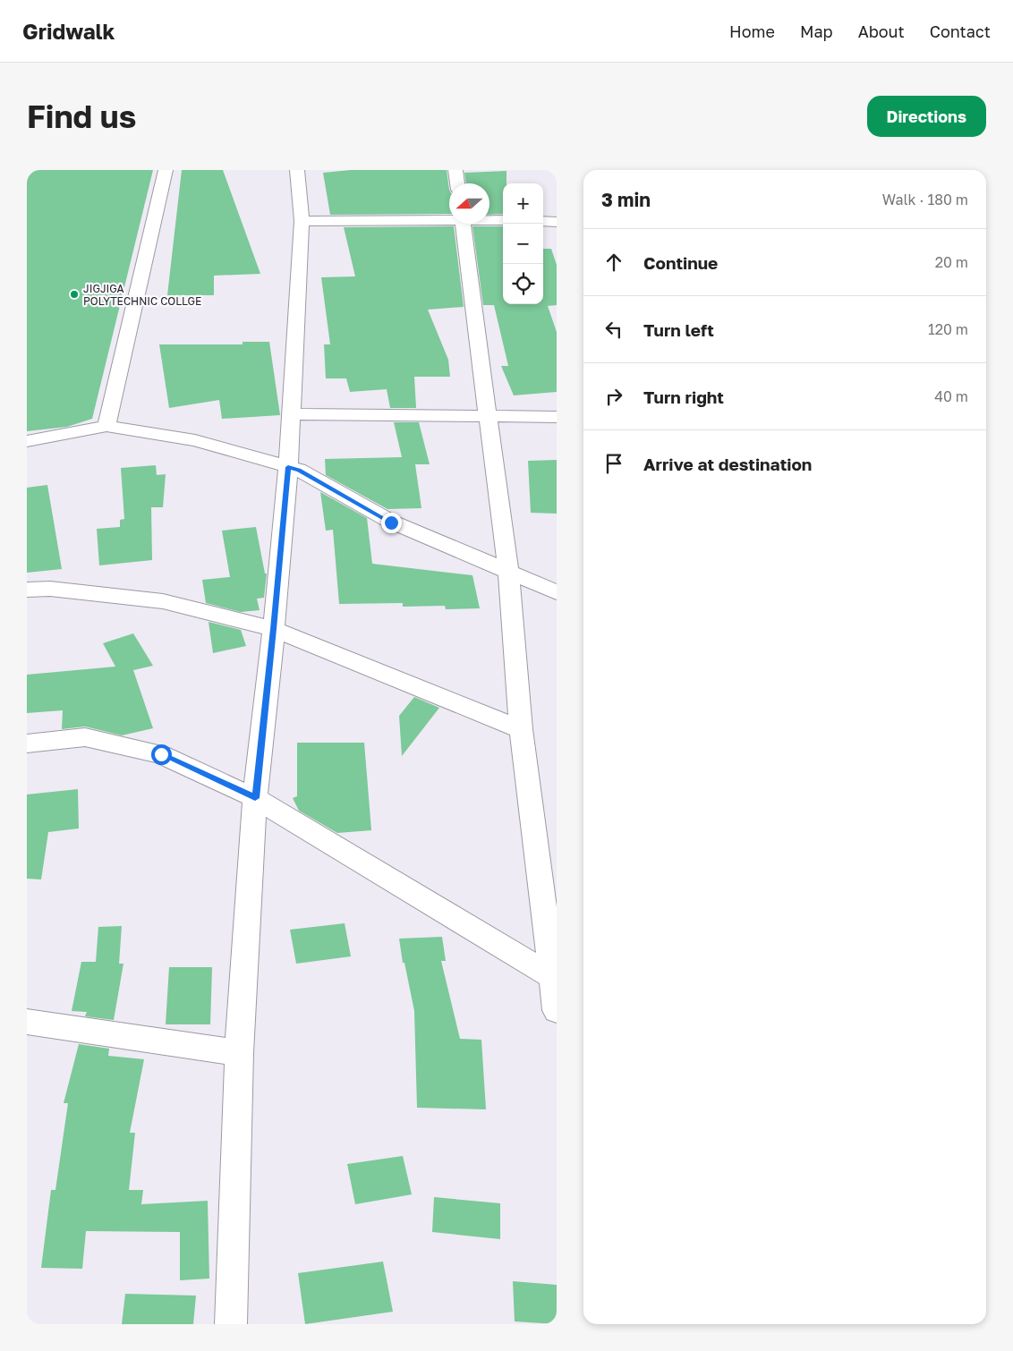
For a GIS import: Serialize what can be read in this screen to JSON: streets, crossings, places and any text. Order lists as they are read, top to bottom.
{
  "places": ["JIGJIGA POLYTECHNIC COLLGE"],
  "north": "left",
  "page": {
    "header": "Gridwalk",
    "nav": [
      "Home",
      "Map",
      "About",
      "Contact"
    ],
    "buttons": "Directions",
    "title": "Find us",
    "heading": ["3 min", "Walk · 180 m"],
    "map_buttons": ["+", "−"],
    "list": [
      ["Continue", "20 m"],
      ["Turn left", "120 m"],
      ["Turn right", "40 m"],
      "Arrive at destination"
    ]
  }
}
